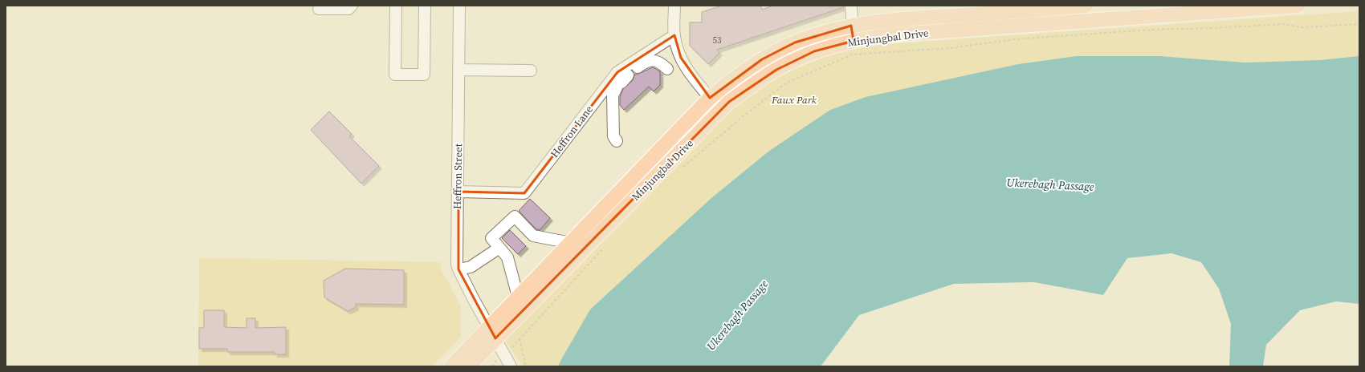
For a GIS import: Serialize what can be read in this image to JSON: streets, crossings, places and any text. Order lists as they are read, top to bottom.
{
  "streets": {
    "main road": ["Minjungbal Drive"],
    "street": ["Heffron Lane", "Heffron Street"]
  },
  "crossings": [
    ["Minjungbal Drive", "Heffron Street"],
    ["Heffron Lane", "Heffron Street"]
  ],
  "water": ["Ukerebagh Passage"],
  "parks": ["Faux Park"],
  "house_numbers": ["53"]
}
